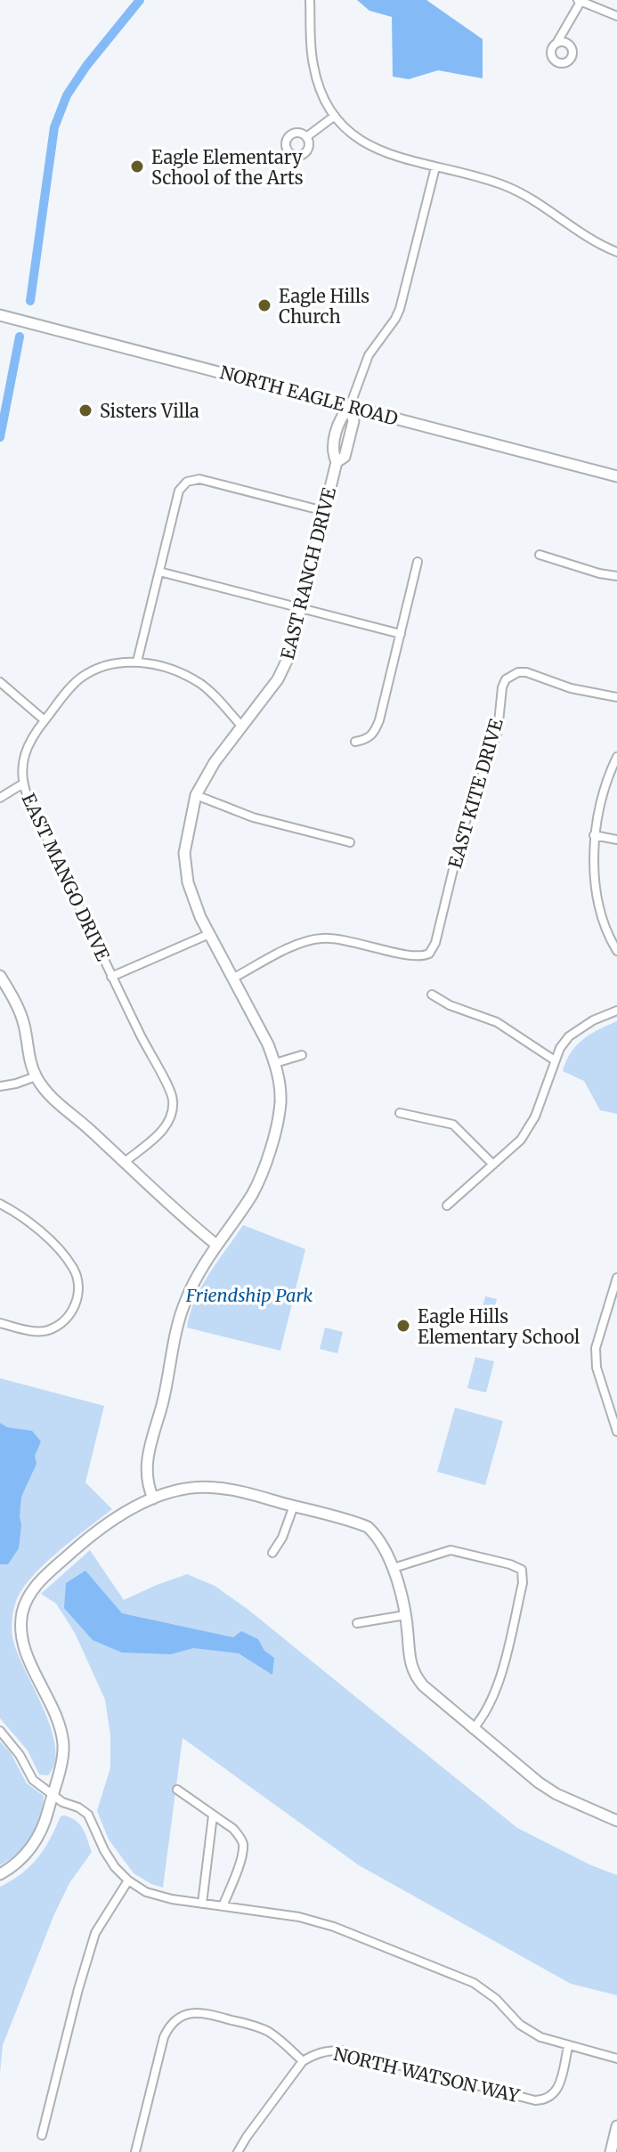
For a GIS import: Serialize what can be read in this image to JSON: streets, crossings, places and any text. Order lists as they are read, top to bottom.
{
  "streets": {
    "street": [
      "NORTH EAGLE ROAD",
      "EAST RANCH DRIVE",
      "EAST KITE DRIVE",
      "EAST MANGO DRIVE",
      "NORTH WATSON WAY"
    ]
  },
  "crossings": [
    ["NORTH EAGLE ROAD", "EAST RANCH DRIVE"],
    ["EAST RANCH DRIVE", "EAST KITE DRIVE"],
    ["EAST RANCH DRIVE", "EAST MANGO DRIVE"]
  ],
  "parks": ["Friendship Park"],
  "places": [
    "Eagle Elementary School of the Arts",
    "Eagle Hills Church",
    "Sisters Villa",
    "Eagle Hills Elementary School"
  ]
}
